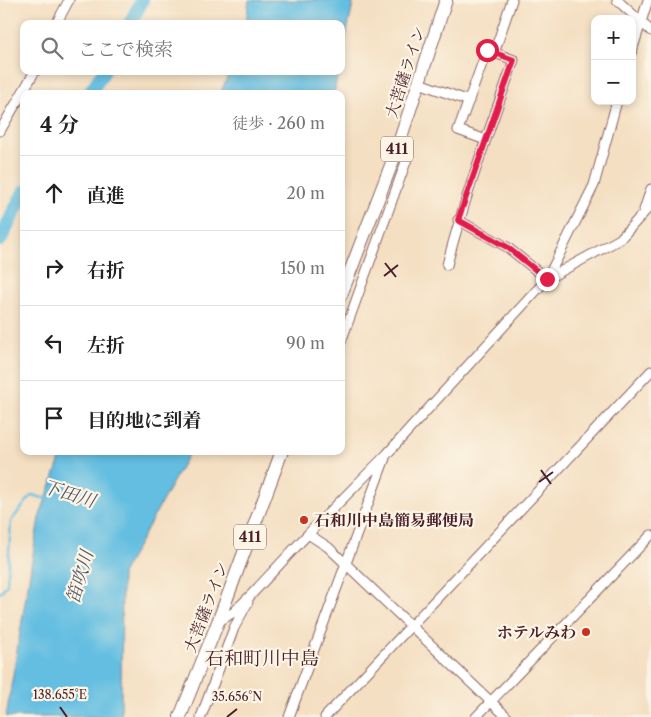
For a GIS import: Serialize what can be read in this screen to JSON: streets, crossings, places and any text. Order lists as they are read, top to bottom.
{
  "streets": {
    "highway": ["大菩薩ライン", "411"]
  },
  "districts": ["石和町川中島"],
  "water": ["下田川", "笛吹川"],
  "places": ["石和川中島簡易郵便局", "ホテルみわ"],
  "page": {
    "map_buttons": ["+", "−"],
    "search": "ここで検索",
    "heading": ["4 分", "徒歩 · 260 m"],
    "list": [
      ["直進", "20 m"],
      ["右折", "150 m"],
      ["左折", "90 m"],
      "目的地に到着"
    ]
  },
  "coordinates": ["138.655°E", "35.656°N"]
}
